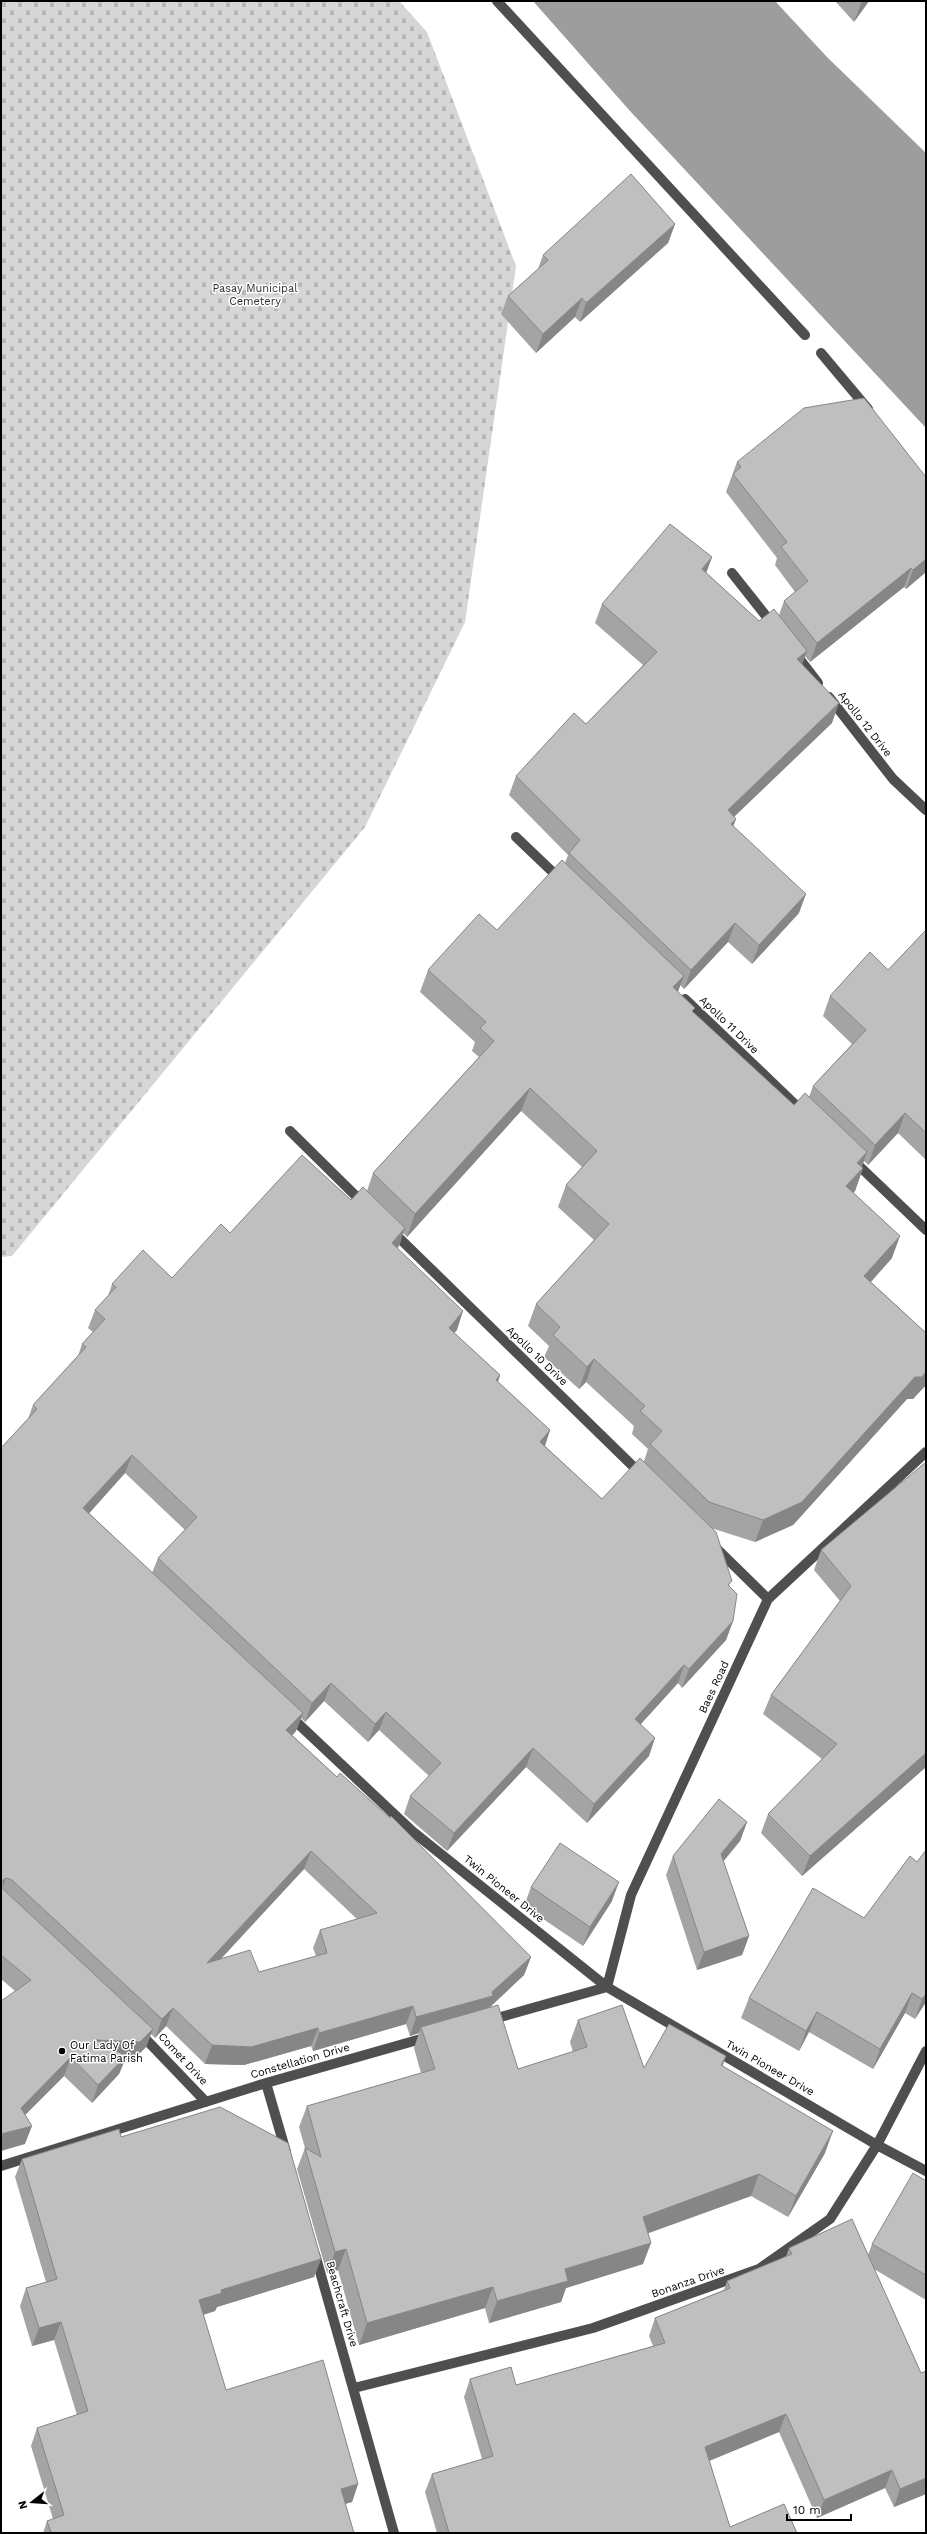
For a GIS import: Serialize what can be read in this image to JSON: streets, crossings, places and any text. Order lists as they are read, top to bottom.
{
  "streets": {
    "street": [
      "Apollo 12 Drive",
      "Apollo 11 Drive",
      "Apollo 10 Drive",
      "Baes Road",
      "Twin Pioneer Drive",
      "Comet Drive",
      "Constellation Drive",
      "Bonanza Drive",
      "Beachcraft Drive"
    ]
  },
  "crossings": [
    ["Baes Road", "Twin Pioneer Drive"],
    ["Twin Pioneer Drive", "Bonanza Drive"],
    ["Comet Drive", "Constellation Drive"],
    ["Bonanza Drive", "Beachcraft Drive"]
  ],
  "parks": ["Pasay Municipal Cemetery"],
  "places": ["Our Lady Of Fatima Parish"],
  "scale_bar": "10 m",
  "north": "left"
}
